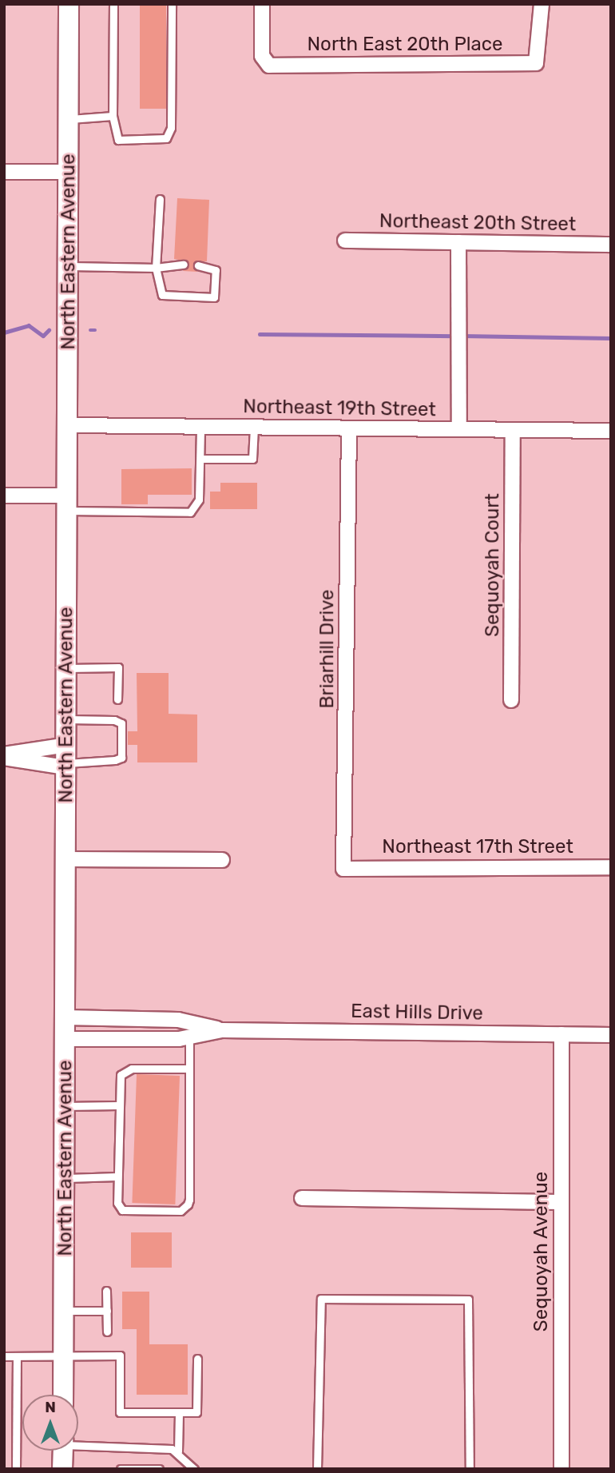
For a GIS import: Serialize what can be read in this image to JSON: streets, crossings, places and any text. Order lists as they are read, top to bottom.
{
  "streets": {
    "main road": ["North Eastern Avenue"],
    "street": [
      "North East 20th Place",
      "Northeast 20th Street",
      "Northeast 19th Street",
      "Sequoyah Court",
      "Briarhill Drive",
      "Northeast 17th Street",
      "East Hills Drive",
      "Sequoyah Avenue"
    ]
  },
  "crossings": [
    ["North Eastern Avenue", "Northeast 19th Street"],
    ["North Eastern Avenue", "East Hills Drive"],
    ["Northeast 19th Street", "Sequoyah Court"],
    ["Northeast 19th Street", "Briarhill Drive"],
    ["Briarhill Drive", "Northeast 17th Street"],
    ["East Hills Drive", "Sequoyah Avenue"]
  ],
  "north": "top"
}
